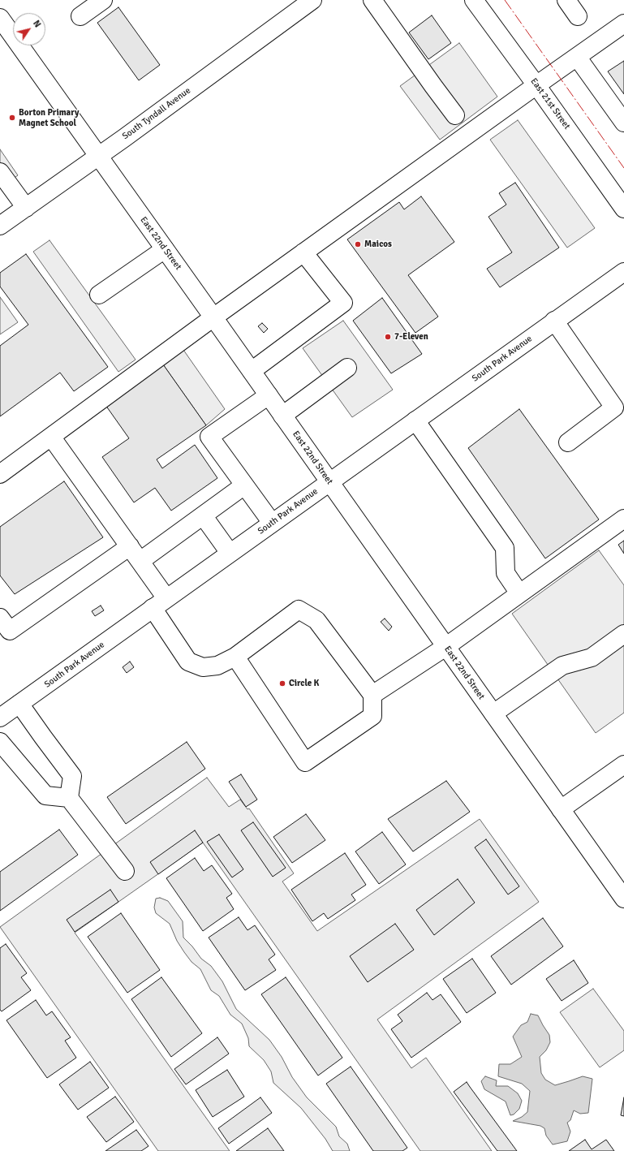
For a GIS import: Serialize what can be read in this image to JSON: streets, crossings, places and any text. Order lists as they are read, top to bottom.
{
  "streets": {
    "main road": [
      "East 21st Street",
      "South Tyndall Avenue",
      "East 22nd Street",
      "South Park Avenue"
    ]
  },
  "crossings": [
    ["South Tyndall Avenue", "East 22nd Street"],
    ["East 22nd Street", "South Park Avenue"]
  ],
  "places": [
    "Borton Primary Magnet School",
    "Maicos",
    "7-Eleven",
    "Circle K"
  ],
  "north": "top right"
}
